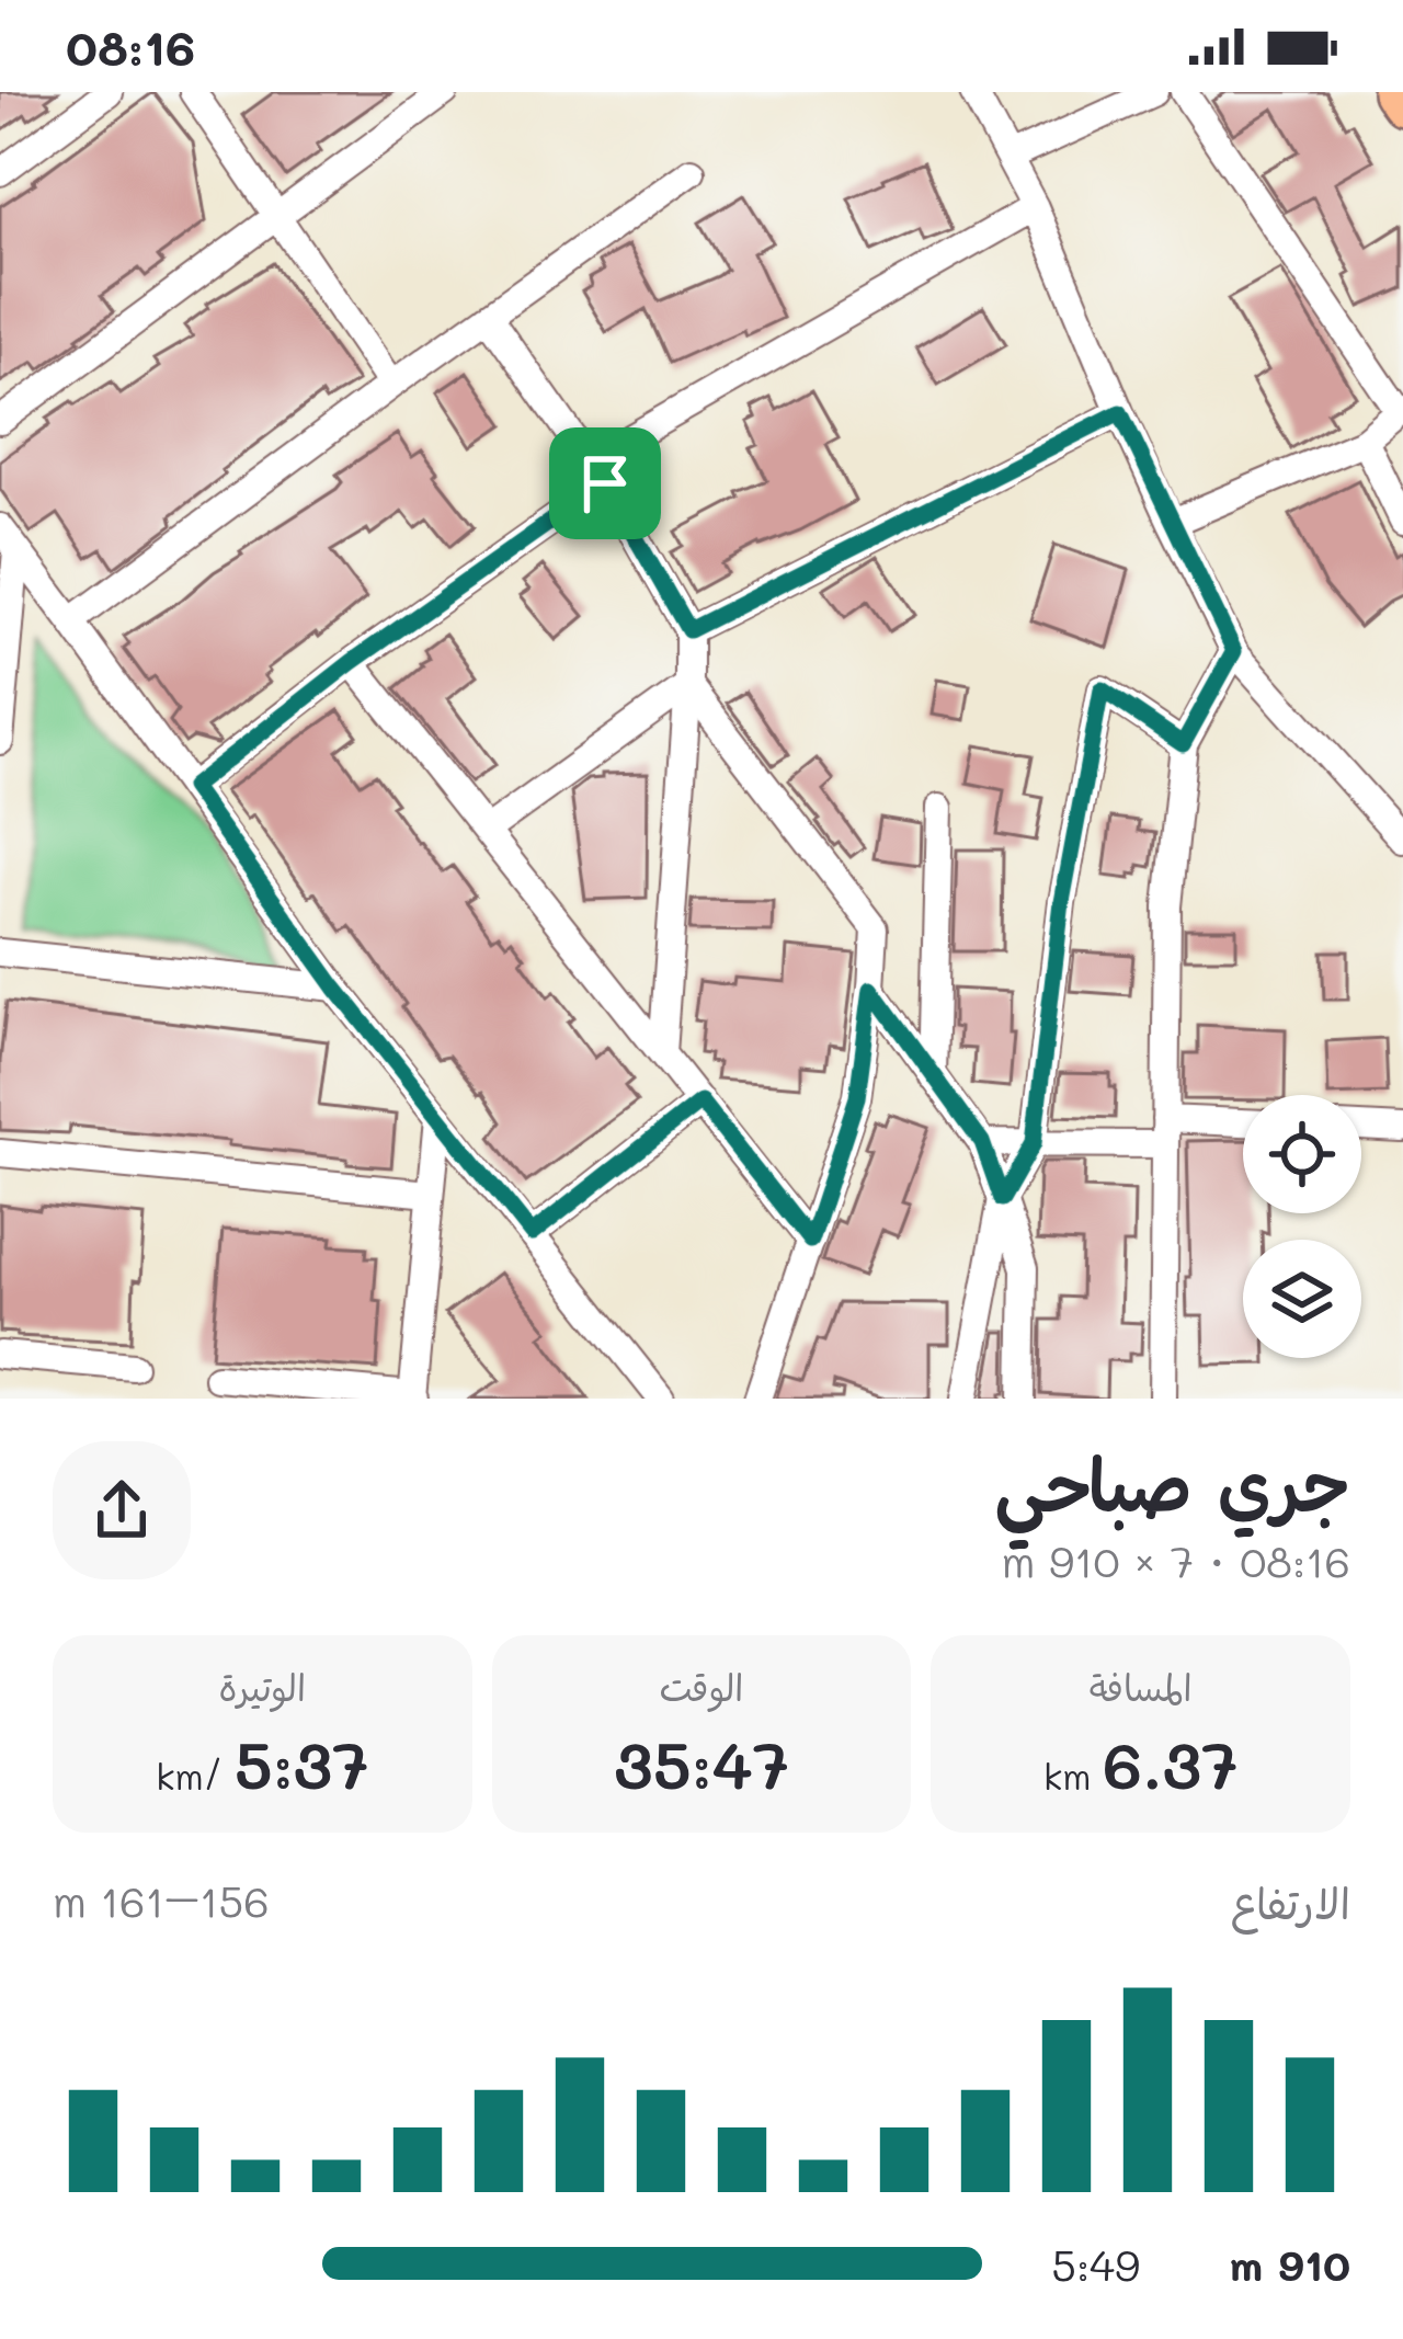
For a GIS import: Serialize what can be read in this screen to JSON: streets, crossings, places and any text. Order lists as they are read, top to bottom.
{
  "page": {
    "status": "08:16",
    "heading": ["جري صباحي", "08:16 · 7 × 910 m"],
    "stats": [
      ["المسافة", "6.37 km"],
      ["الوقت", "35:47"],
      ["الوتيرة", "5:37 /km"]
    ],
    "chart": ["الارتفاع", "156–161 m"],
    "list": [
      {
        "name": "910 m",
        "note": "5:49"
      }
    ]
  }
}
